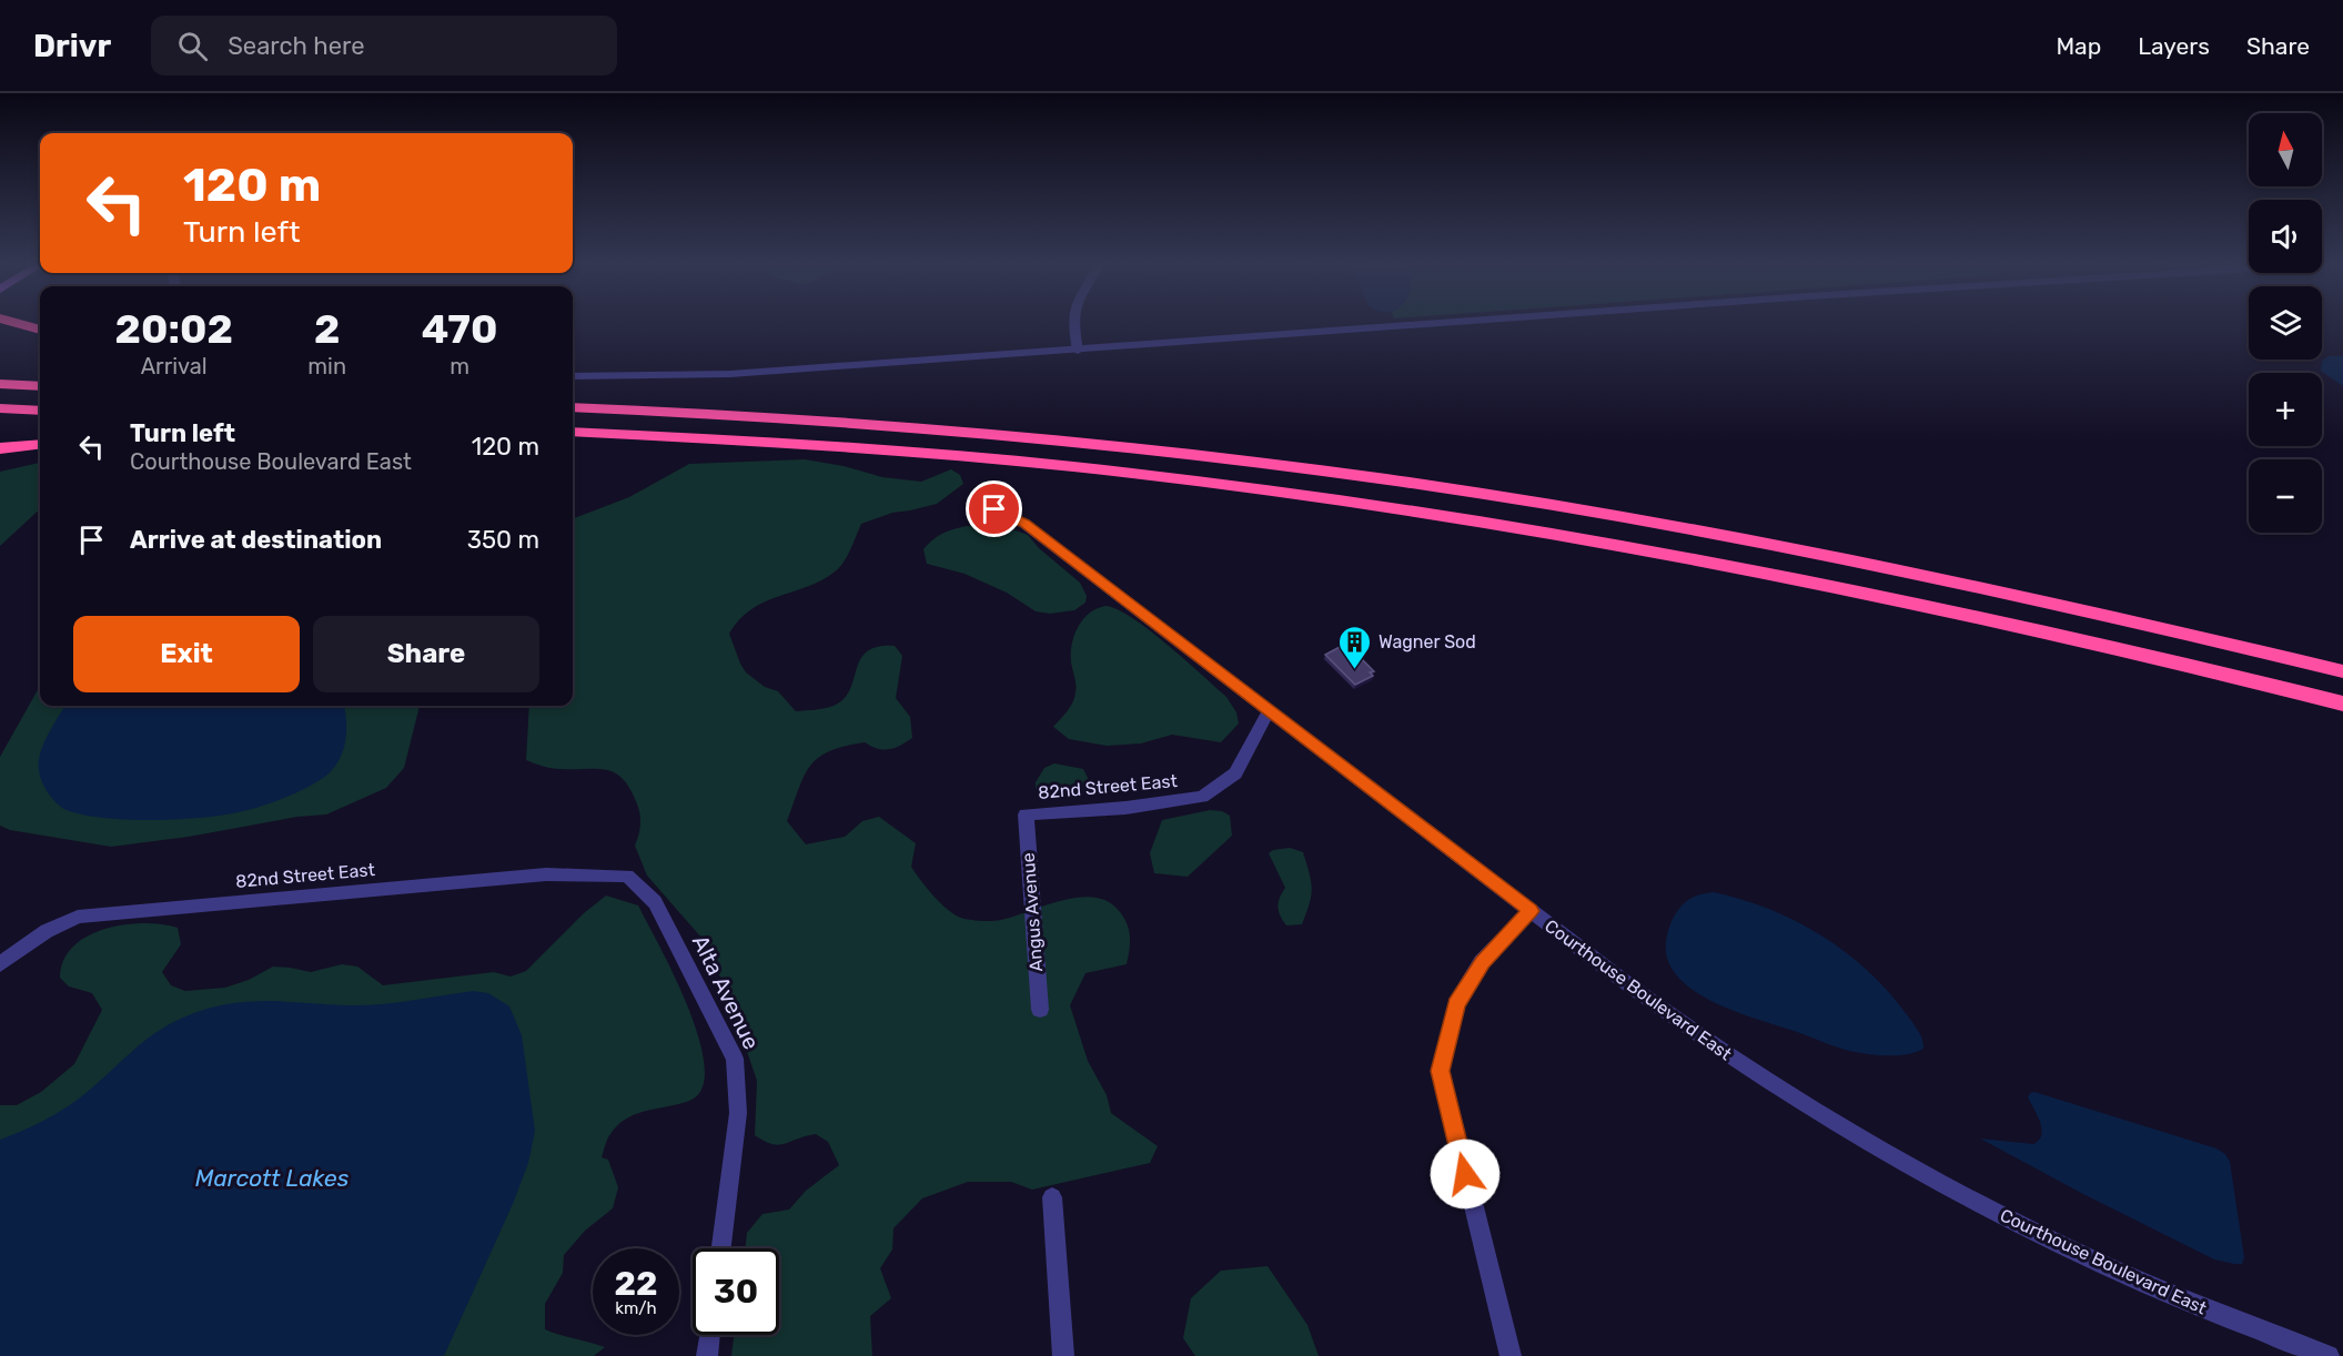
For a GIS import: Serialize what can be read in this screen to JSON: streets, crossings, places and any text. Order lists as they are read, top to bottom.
{
  "streets": {
    "street": [
      "82nd Street East",
      "Angus Avenue",
      "Courthouse Boulevard East",
      "Alta Avenue"
    ]
  },
  "crossings": [
    ["82nd Street East", "Angus Avenue"],
    ["82nd Street East", "Courthouse Boulevard East"],
    ["82nd Street East", "Alta Avenue"]
  ],
  "water": ["Marcott Lakes"],
  "places": {
    "building": ["Wagner Sod"]
  },
  "north": "top",
  "page": {
    "header": "Drivr",
    "search": "Search here",
    "nav": ["Map", "Layers", "Share"],
    "map_buttons": ["+", "−"],
    "turn": ["120 m", "Turn left"],
    "eta": [
      "20:02",
      "Arrival",
      "2",
      "min",
      "470",
      "m"
    ],
    "list": [
      {
        "name": "Turn left",
        "note": "Courthouse Boulevard East",
        "value": "120 m"
      },
      {
        "name": "Arrive at destination",
        "value": "350 m"
      }
    ],
    "buttons": ["Exit", "Share"],
    "speed": "22 km/h",
    "limit": "30"
  }
}
